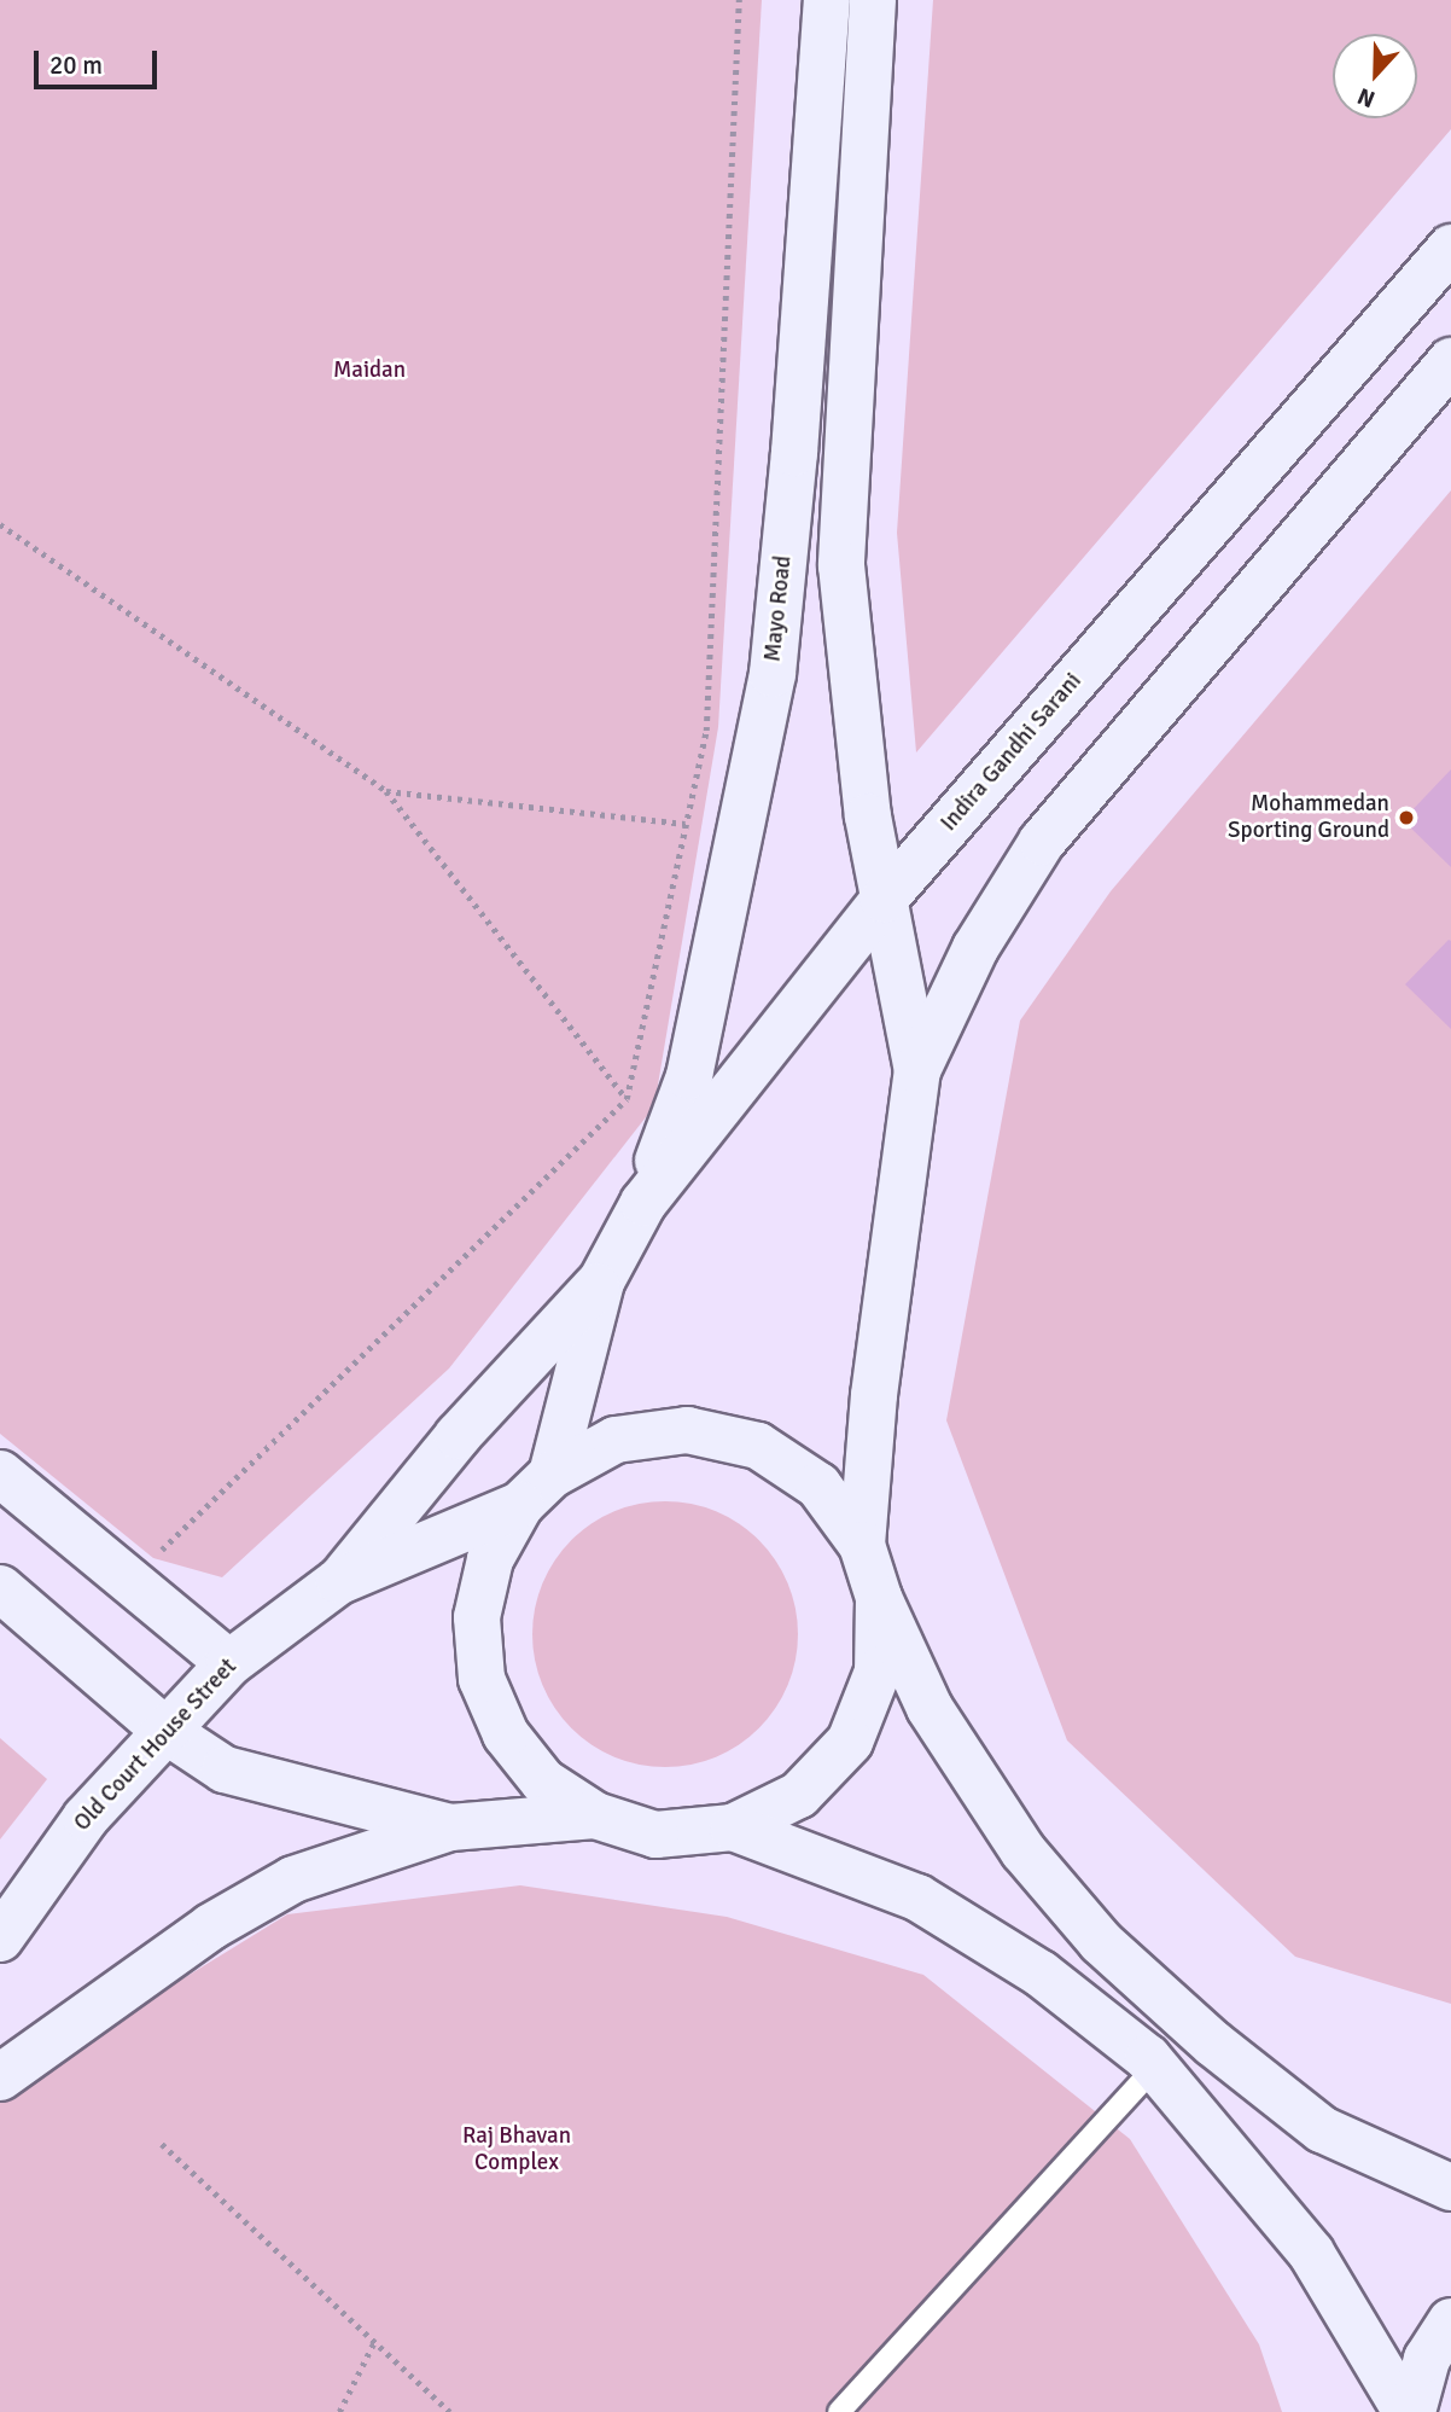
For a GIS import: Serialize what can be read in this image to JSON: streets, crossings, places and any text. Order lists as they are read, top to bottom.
{
  "streets": {
    "main road": ["Mayo Road", "Indira Gandhi Sarani", "Old Court House Street"]
  },
  "crossings": [
    ["Mayo Road", "Indira Gandhi Sarani"]
  ],
  "parks": ["Maidan", "Raj Bhavan Complex"],
  "places": ["Mohammedan Sporting Ground"],
  "scale_bar": "20 m",
  "north": "bottom"
}
